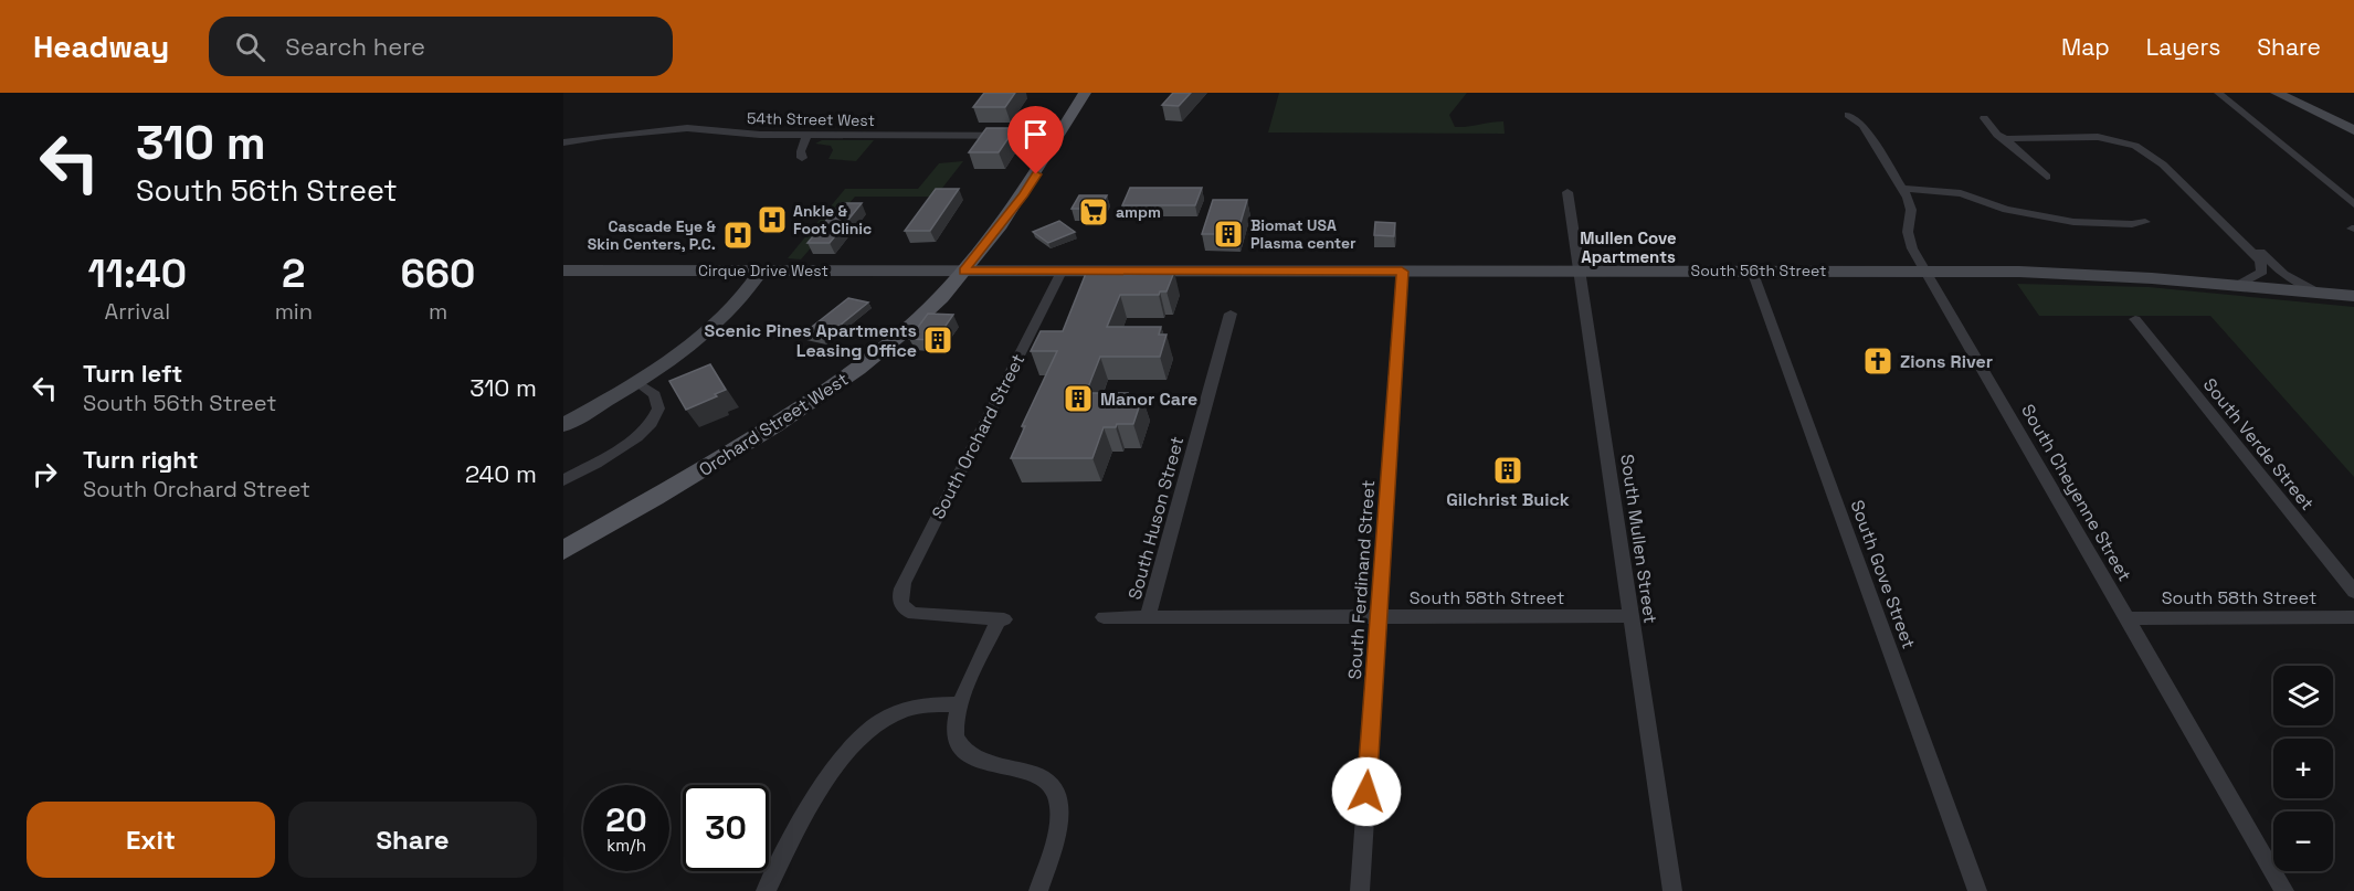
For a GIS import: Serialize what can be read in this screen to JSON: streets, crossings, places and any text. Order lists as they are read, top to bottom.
{
  "streets": {
    "main road": ["Cirque Drive West", "South 56th Street", "Orchard Street West"],
    "street": [
      "54th Street West",
      "South Orchard Street",
      "South Verde Street",
      "South Cheyenne Street",
      "South Huson Street",
      "South Mullen Street",
      "South Gove Street",
      "South Ferdinand Street",
      "South 58th Street"
    ]
  },
  "crossings": [
    ["Cirque Drive West", "South 56th Street"],
    ["Cirque Drive West", "Orchard Street West"],
    ["South 56th Street", "Orchard Street West"],
    ["South 56th Street", "South Orchard Street"],
    ["South 56th Street", "South Cheyenne Street"],
    ["South 56th Street", "South Mullen Street"],
    ["South 56th Street", "South Gove Street"],
    ["South 56th Street", "South Ferdinand Street"],
    ["South Cheyenne Street", "South 58th Street"],
    ["South Huson Street", "South 58th Street"],
    ["South Mullen Street", "South 58th Street"],
    ["South Ferdinand Street", "South 58th Street"]
  ],
  "districts": ["Mullen Cove Apartments"],
  "places": {
    "supermarket": ["ampm"],
    "hospital": ["Ankle & Foot Clinic", "Cascade Eye & Skin Centers, P.C."],
    "building": [
      "Biomat USA Plasma center",
      "Scenic Pines Apartments Leasing Office",
      "Manor Care",
      "Gilchrist Buick"
    ],
    "church": ["Zions River"]
  },
  "page": {
    "header": "Headway",
    "search": "Search here",
    "nav": ["Map", "Layers", "Share"],
    "turn": ["310 m", "South 56th Street"],
    "eta": [
      "11:40",
      "Arrival",
      "2",
      "min",
      "660",
      "m"
    ],
    "list": [
      {
        "name": "Turn left",
        "note": "South 56th Street",
        "value": "310 m"
      },
      {
        "name": "Turn right",
        "note": "South Orchard Street",
        "value": "240 m"
      }
    ],
    "map_buttons": ["+", "−"],
    "speed": "20 km/h",
    "limit": "30",
    "buttons": ["Exit", "Share"]
  }
}
